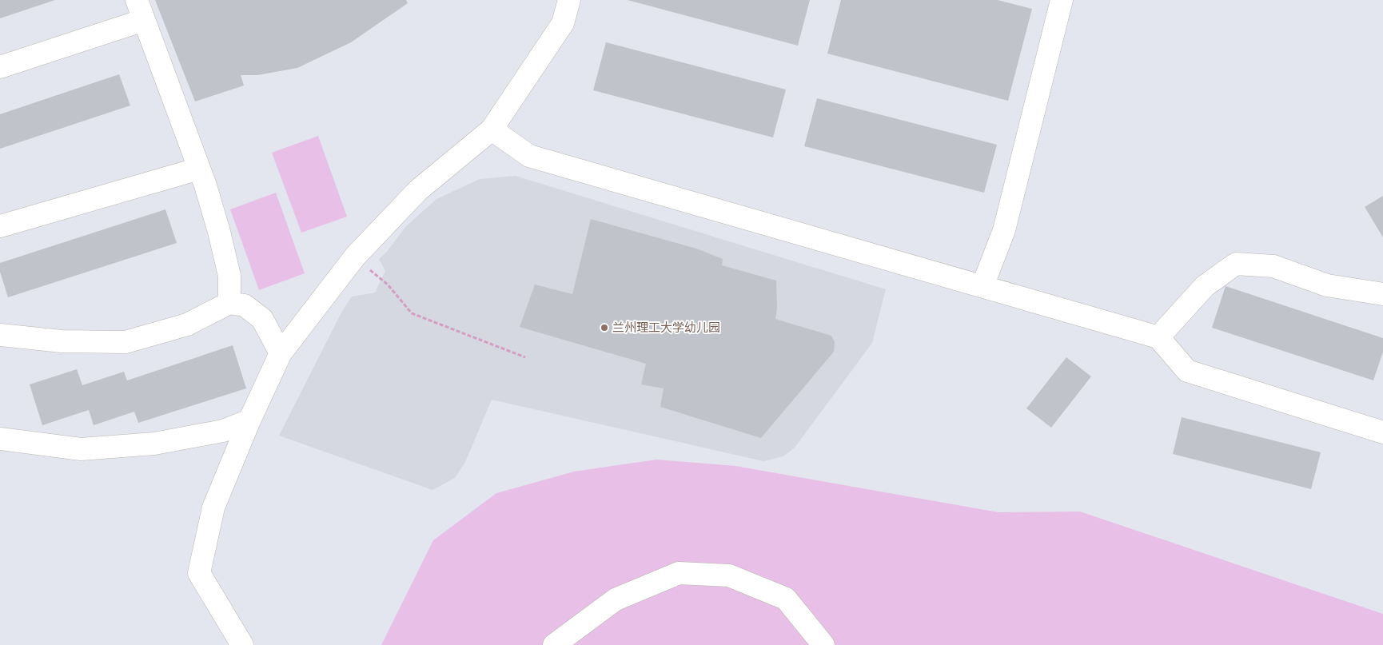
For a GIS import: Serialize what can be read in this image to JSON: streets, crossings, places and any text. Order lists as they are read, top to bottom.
{
  "places": ["兰州理工大学幼儿园"]
}
